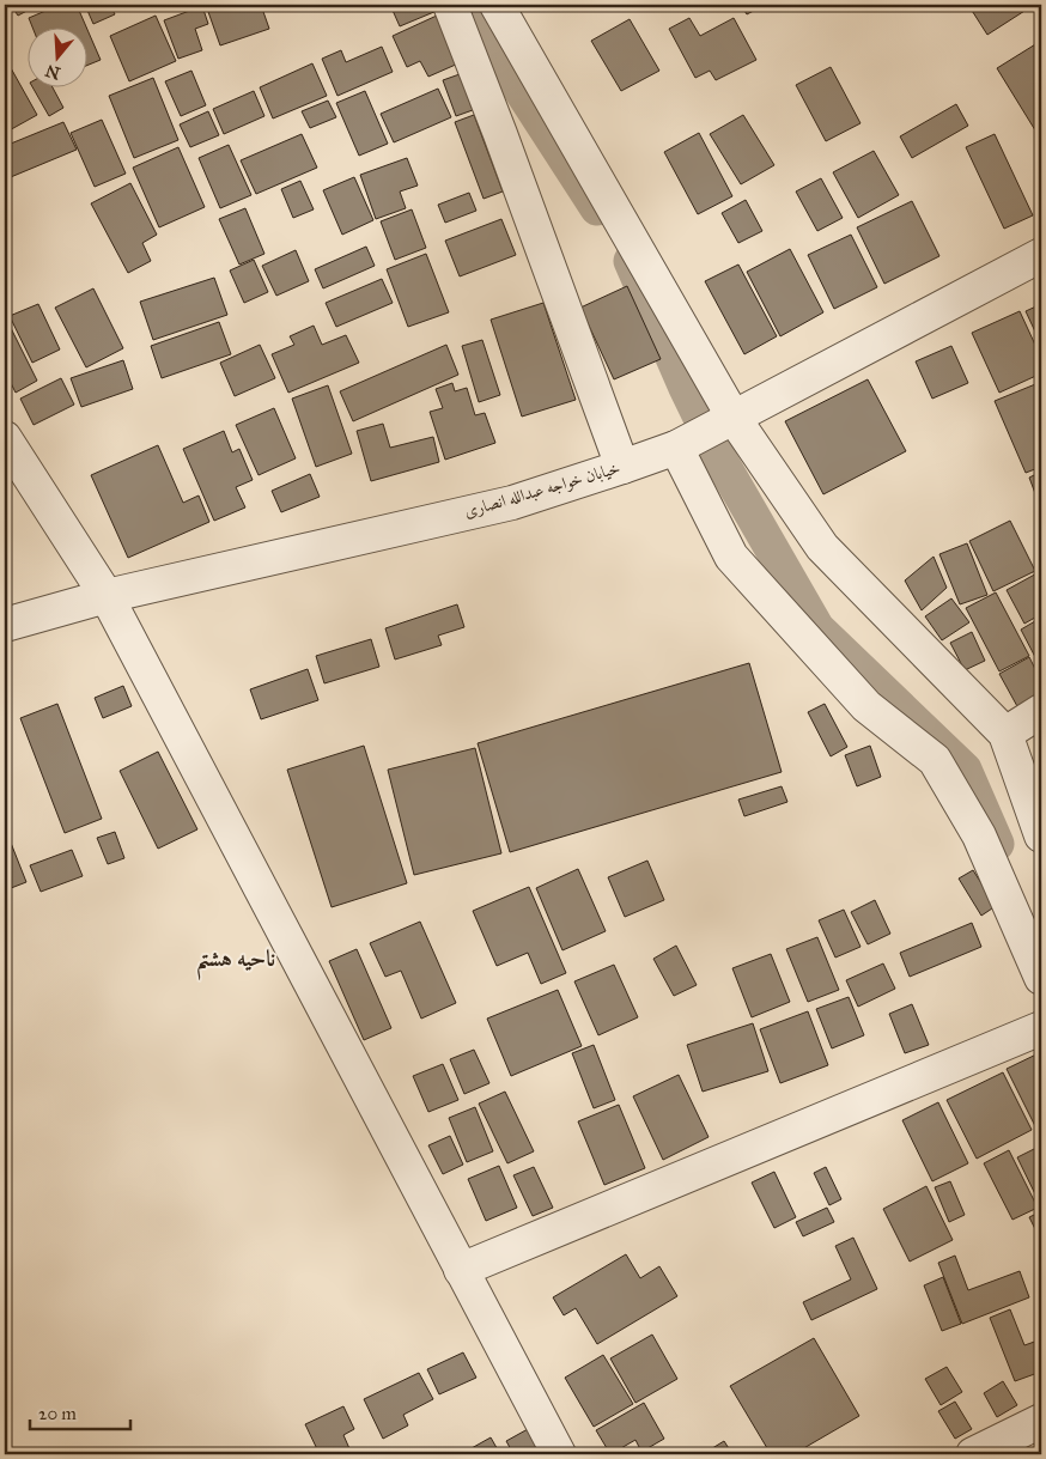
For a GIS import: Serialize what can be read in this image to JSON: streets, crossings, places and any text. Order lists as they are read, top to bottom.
{
  "streets": {
    "street": ["خیابان خواجه عبدالله انصاری"]
  },
  "districts": ["ناحیه هشتم"],
  "scale_bar": "20 m",
  "north": "bottom"
}
